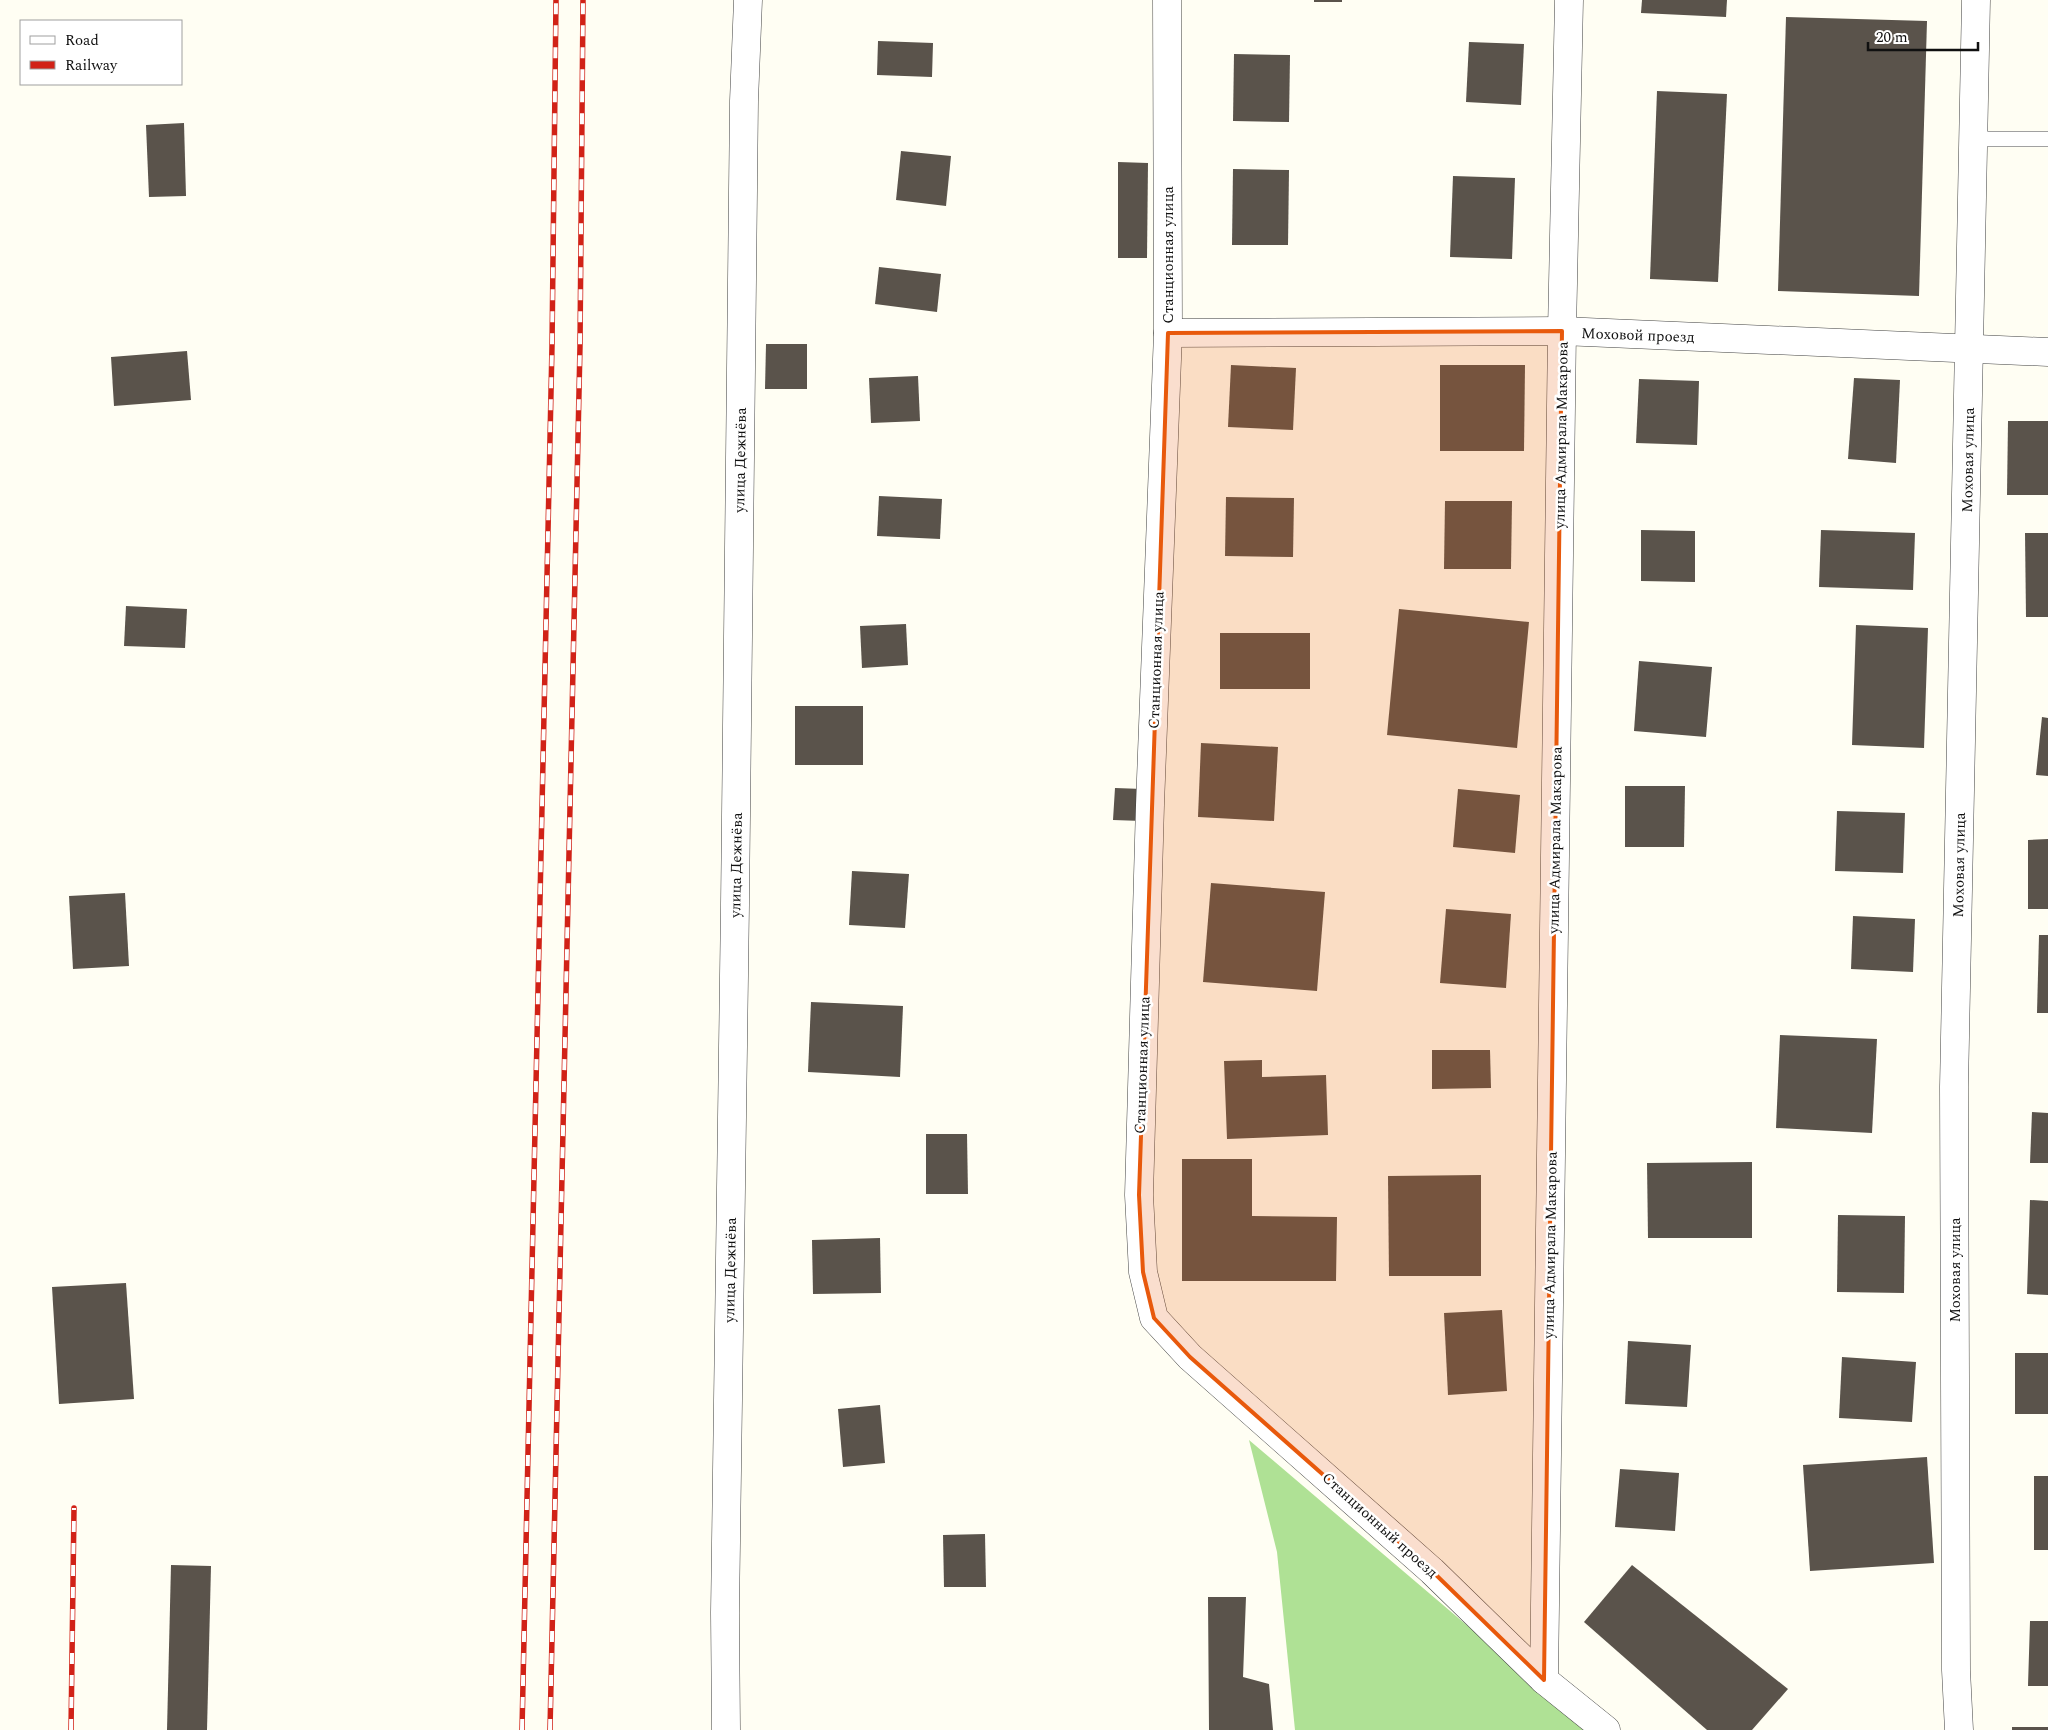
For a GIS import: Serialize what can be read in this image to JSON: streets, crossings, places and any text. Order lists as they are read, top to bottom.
{
  "streets": {
    "street": [
      "Станционная улица",
      "Моховой проезд",
      "улица Адмирала Макарова",
      "улица Дежнёва",
      "Моховая улица",
      "Станционный проезд"
    ]
  },
  "crossings": [
    ["Станционная улица", "Моховой проезд"],
    ["Станционная улица", "Станционный проезд"],
    ["Моховой проезд", "улица Адмирала Макарова"],
    ["Моховой проезд", "Моховая улица"],
    ["улица Адмирала Макарова", "Станционный проезд"]
  ],
  "legend": ["Road", "Railway"],
  "scale_bar": "20 m"
}
